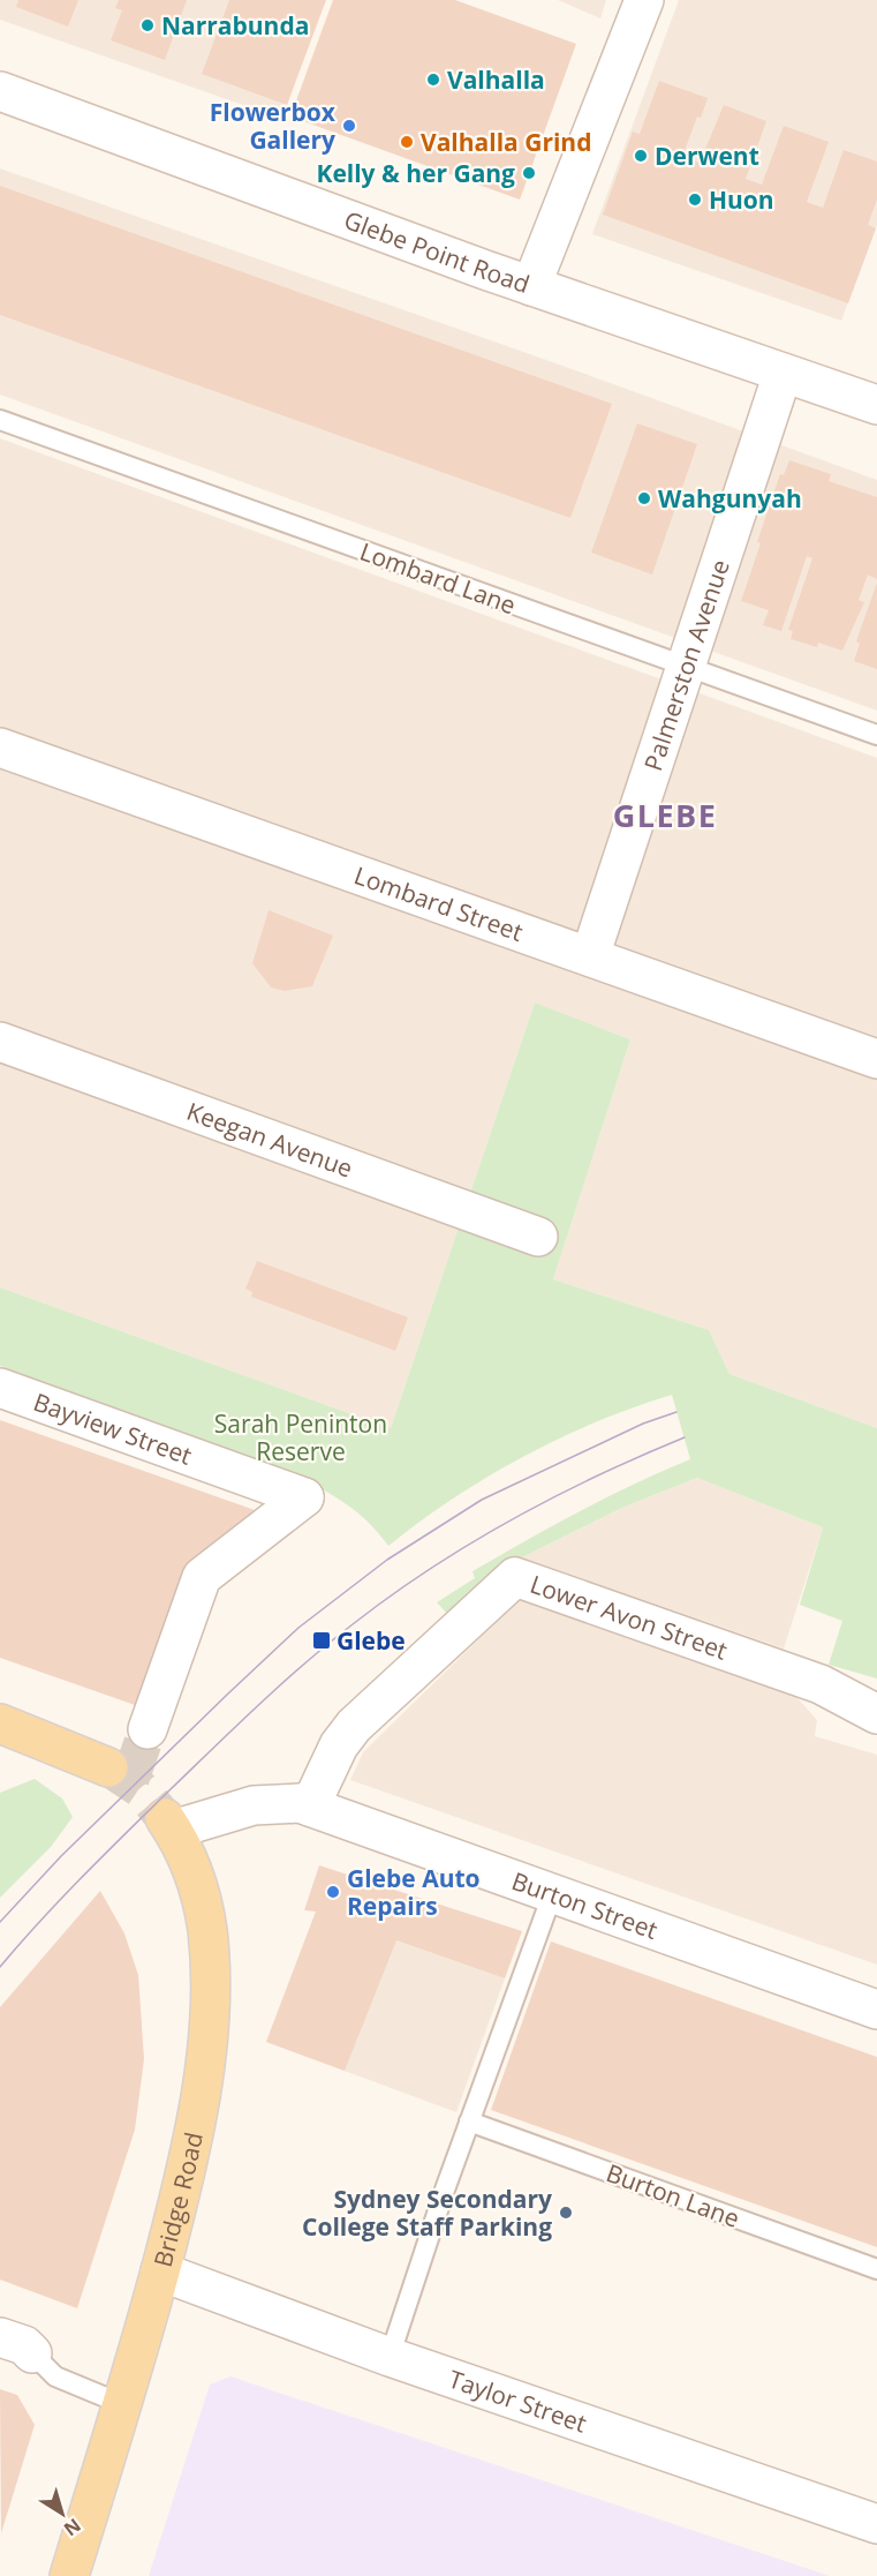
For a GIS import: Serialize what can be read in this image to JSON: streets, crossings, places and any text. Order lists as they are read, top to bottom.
{
  "streets": {
    "main road": ["Bridge Road"],
    "street": [
      "Glebe Point Road",
      "Palmerston Avenue",
      "Lombard Street",
      "Keegan Avenue",
      "Bayview Street",
      "Lower Avon Street",
      "Burton Street",
      "Taylor Street"
    ],
    "lane": ["Lombard Lane", "Burton Lane"]
  },
  "crossings": [
    ["Glebe Point Road", "Palmerston Avenue"],
    ["Lombard Lane", "Palmerston Avenue"],
    ["Palmerston Avenue", "Lombard Street"],
    ["Lower Avon Street", "Burton Street"],
    ["Burton Street", "Bridge Road"],
    ["Bridge Road", "Taylor Street"]
  ],
  "districts": ["GLEBE"],
  "parks": ["Sarah Peninton Reserve"],
  "places": {
    "other": [
      "Narrabunda",
      "Valhalla",
      "Flowerbox Gallery",
      "Valhalla Grind",
      "Derwent",
      "Kelly & her Gang",
      "Huon",
      "Wahgunyah",
      "Glebe Auto Repairs",
      "Sydney Secondary College Staff Parking"
    ],
    "transit": ["Glebe"]
  },
  "north": "bottom right"
}
